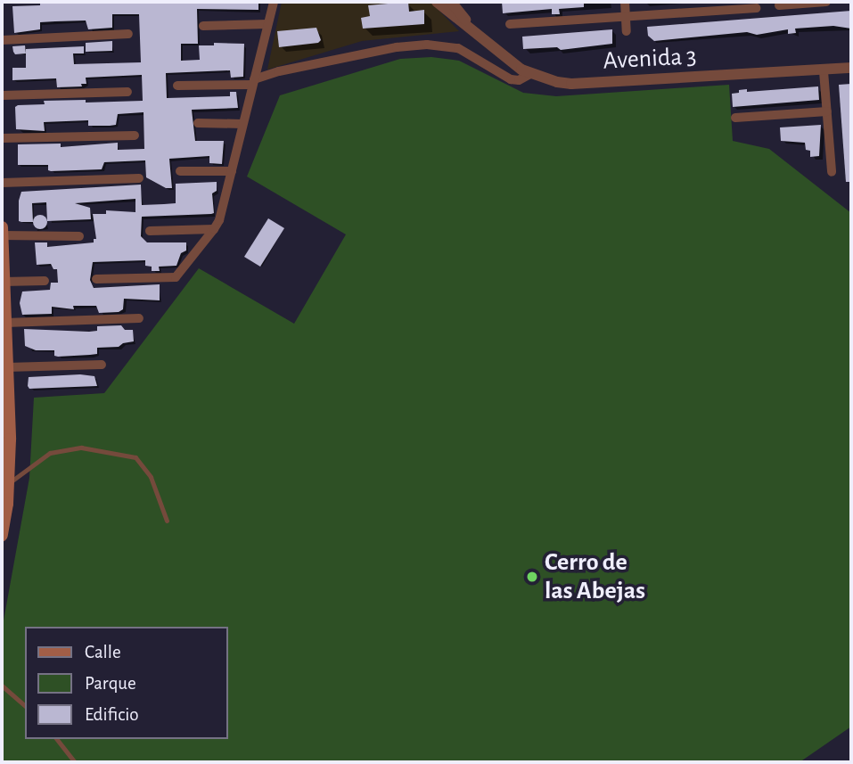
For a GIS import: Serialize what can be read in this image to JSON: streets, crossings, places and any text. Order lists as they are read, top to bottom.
{
  "streets": {
    "street": ["Avenida 3"]
  },
  "places": ["Cerro de las Abejas"],
  "legend": ["Calle", "Parque", "Edificio"]
}
